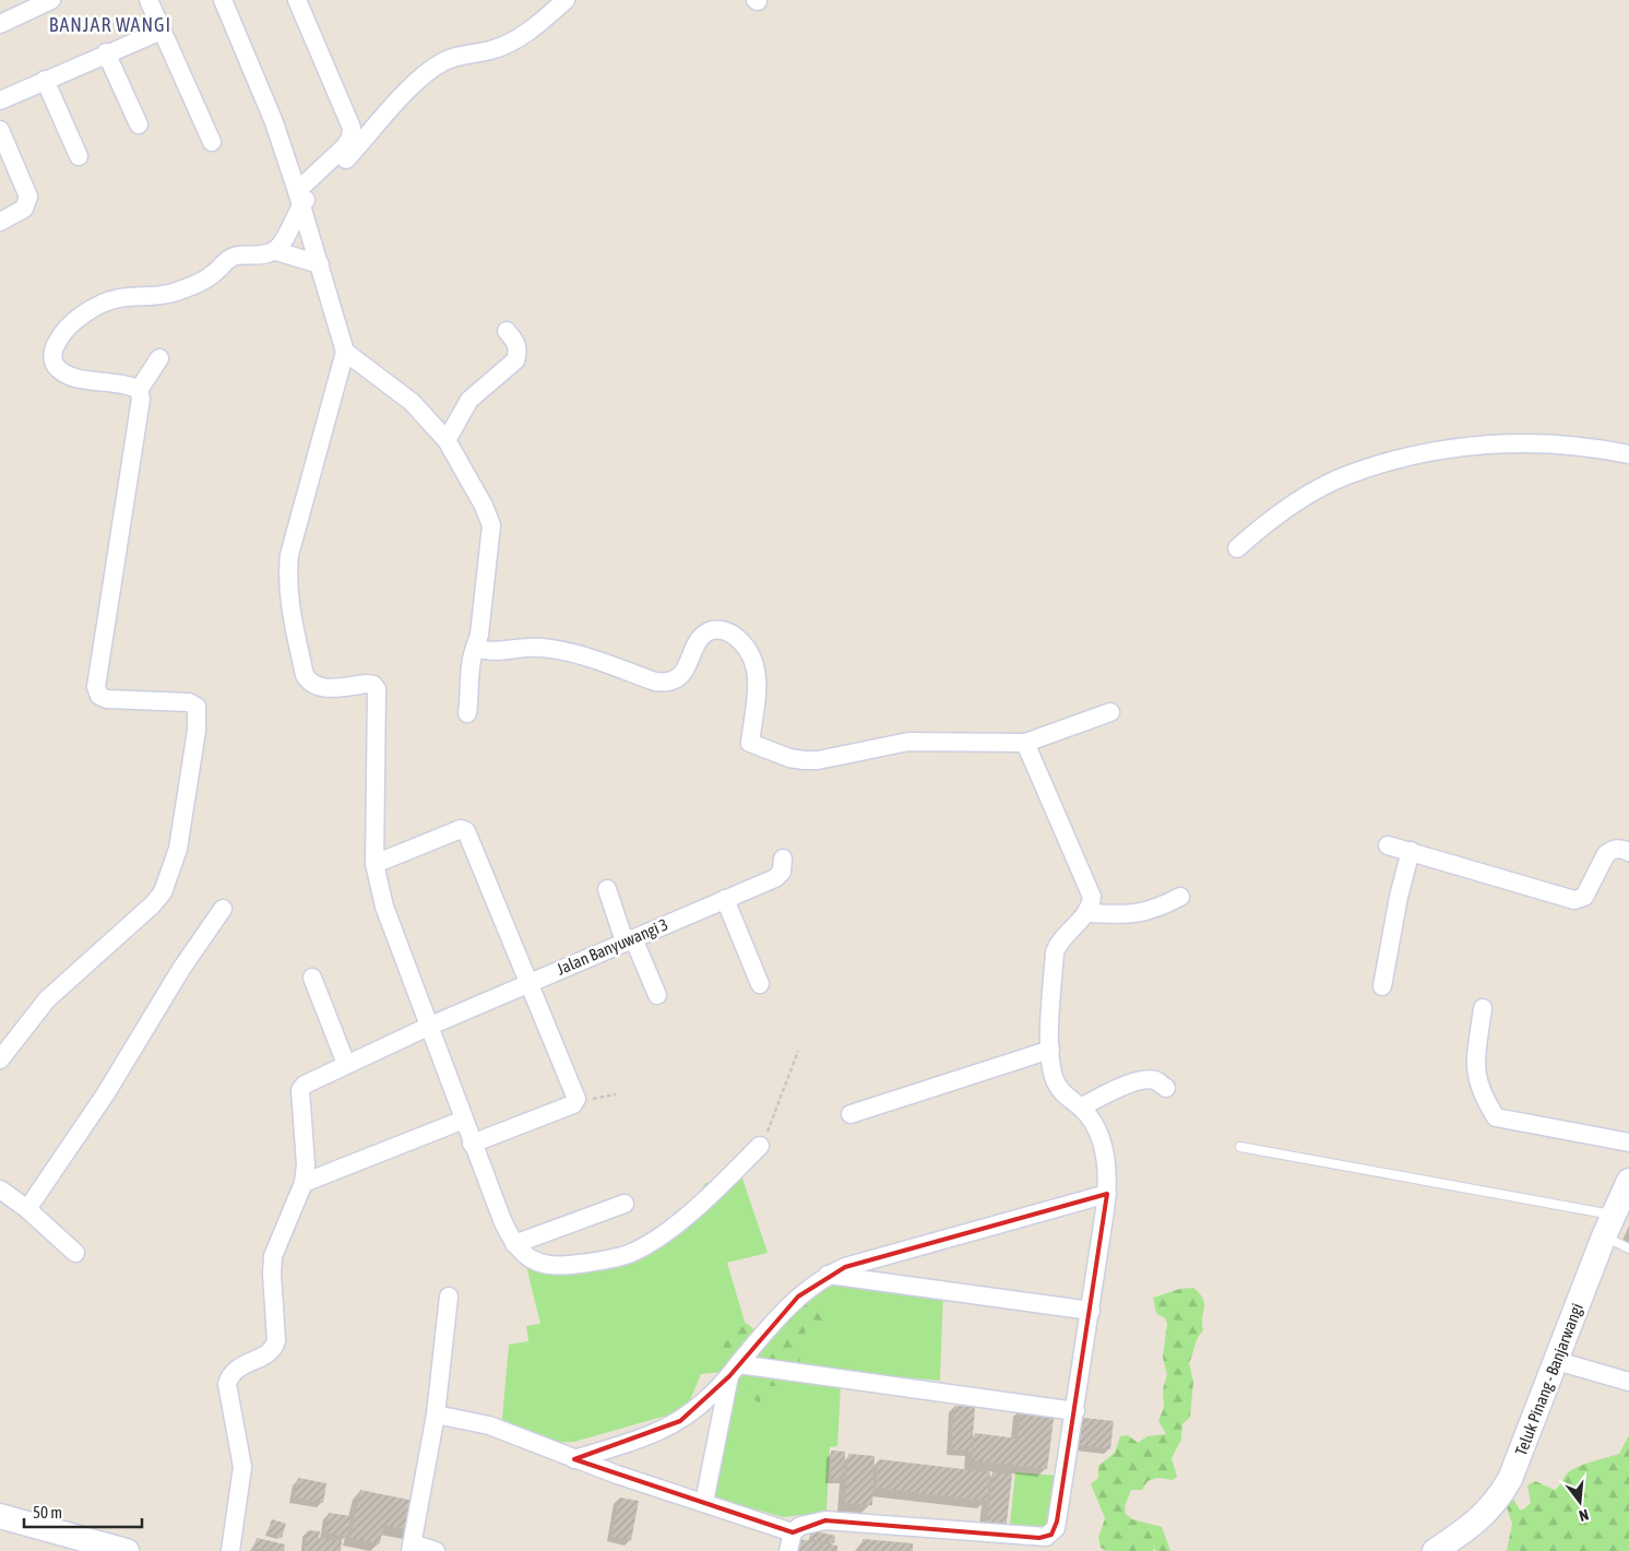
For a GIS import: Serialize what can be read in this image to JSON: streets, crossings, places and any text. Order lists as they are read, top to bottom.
{
  "streets": {
    "main road": ["Teluk Pinang - Banjarwangi"],
    "street": ["Jalan Banyuwangi 3"]
  },
  "districts": ["BANJAR WANGI"],
  "scale_bar": "50 m",
  "north": "bottom"
}
